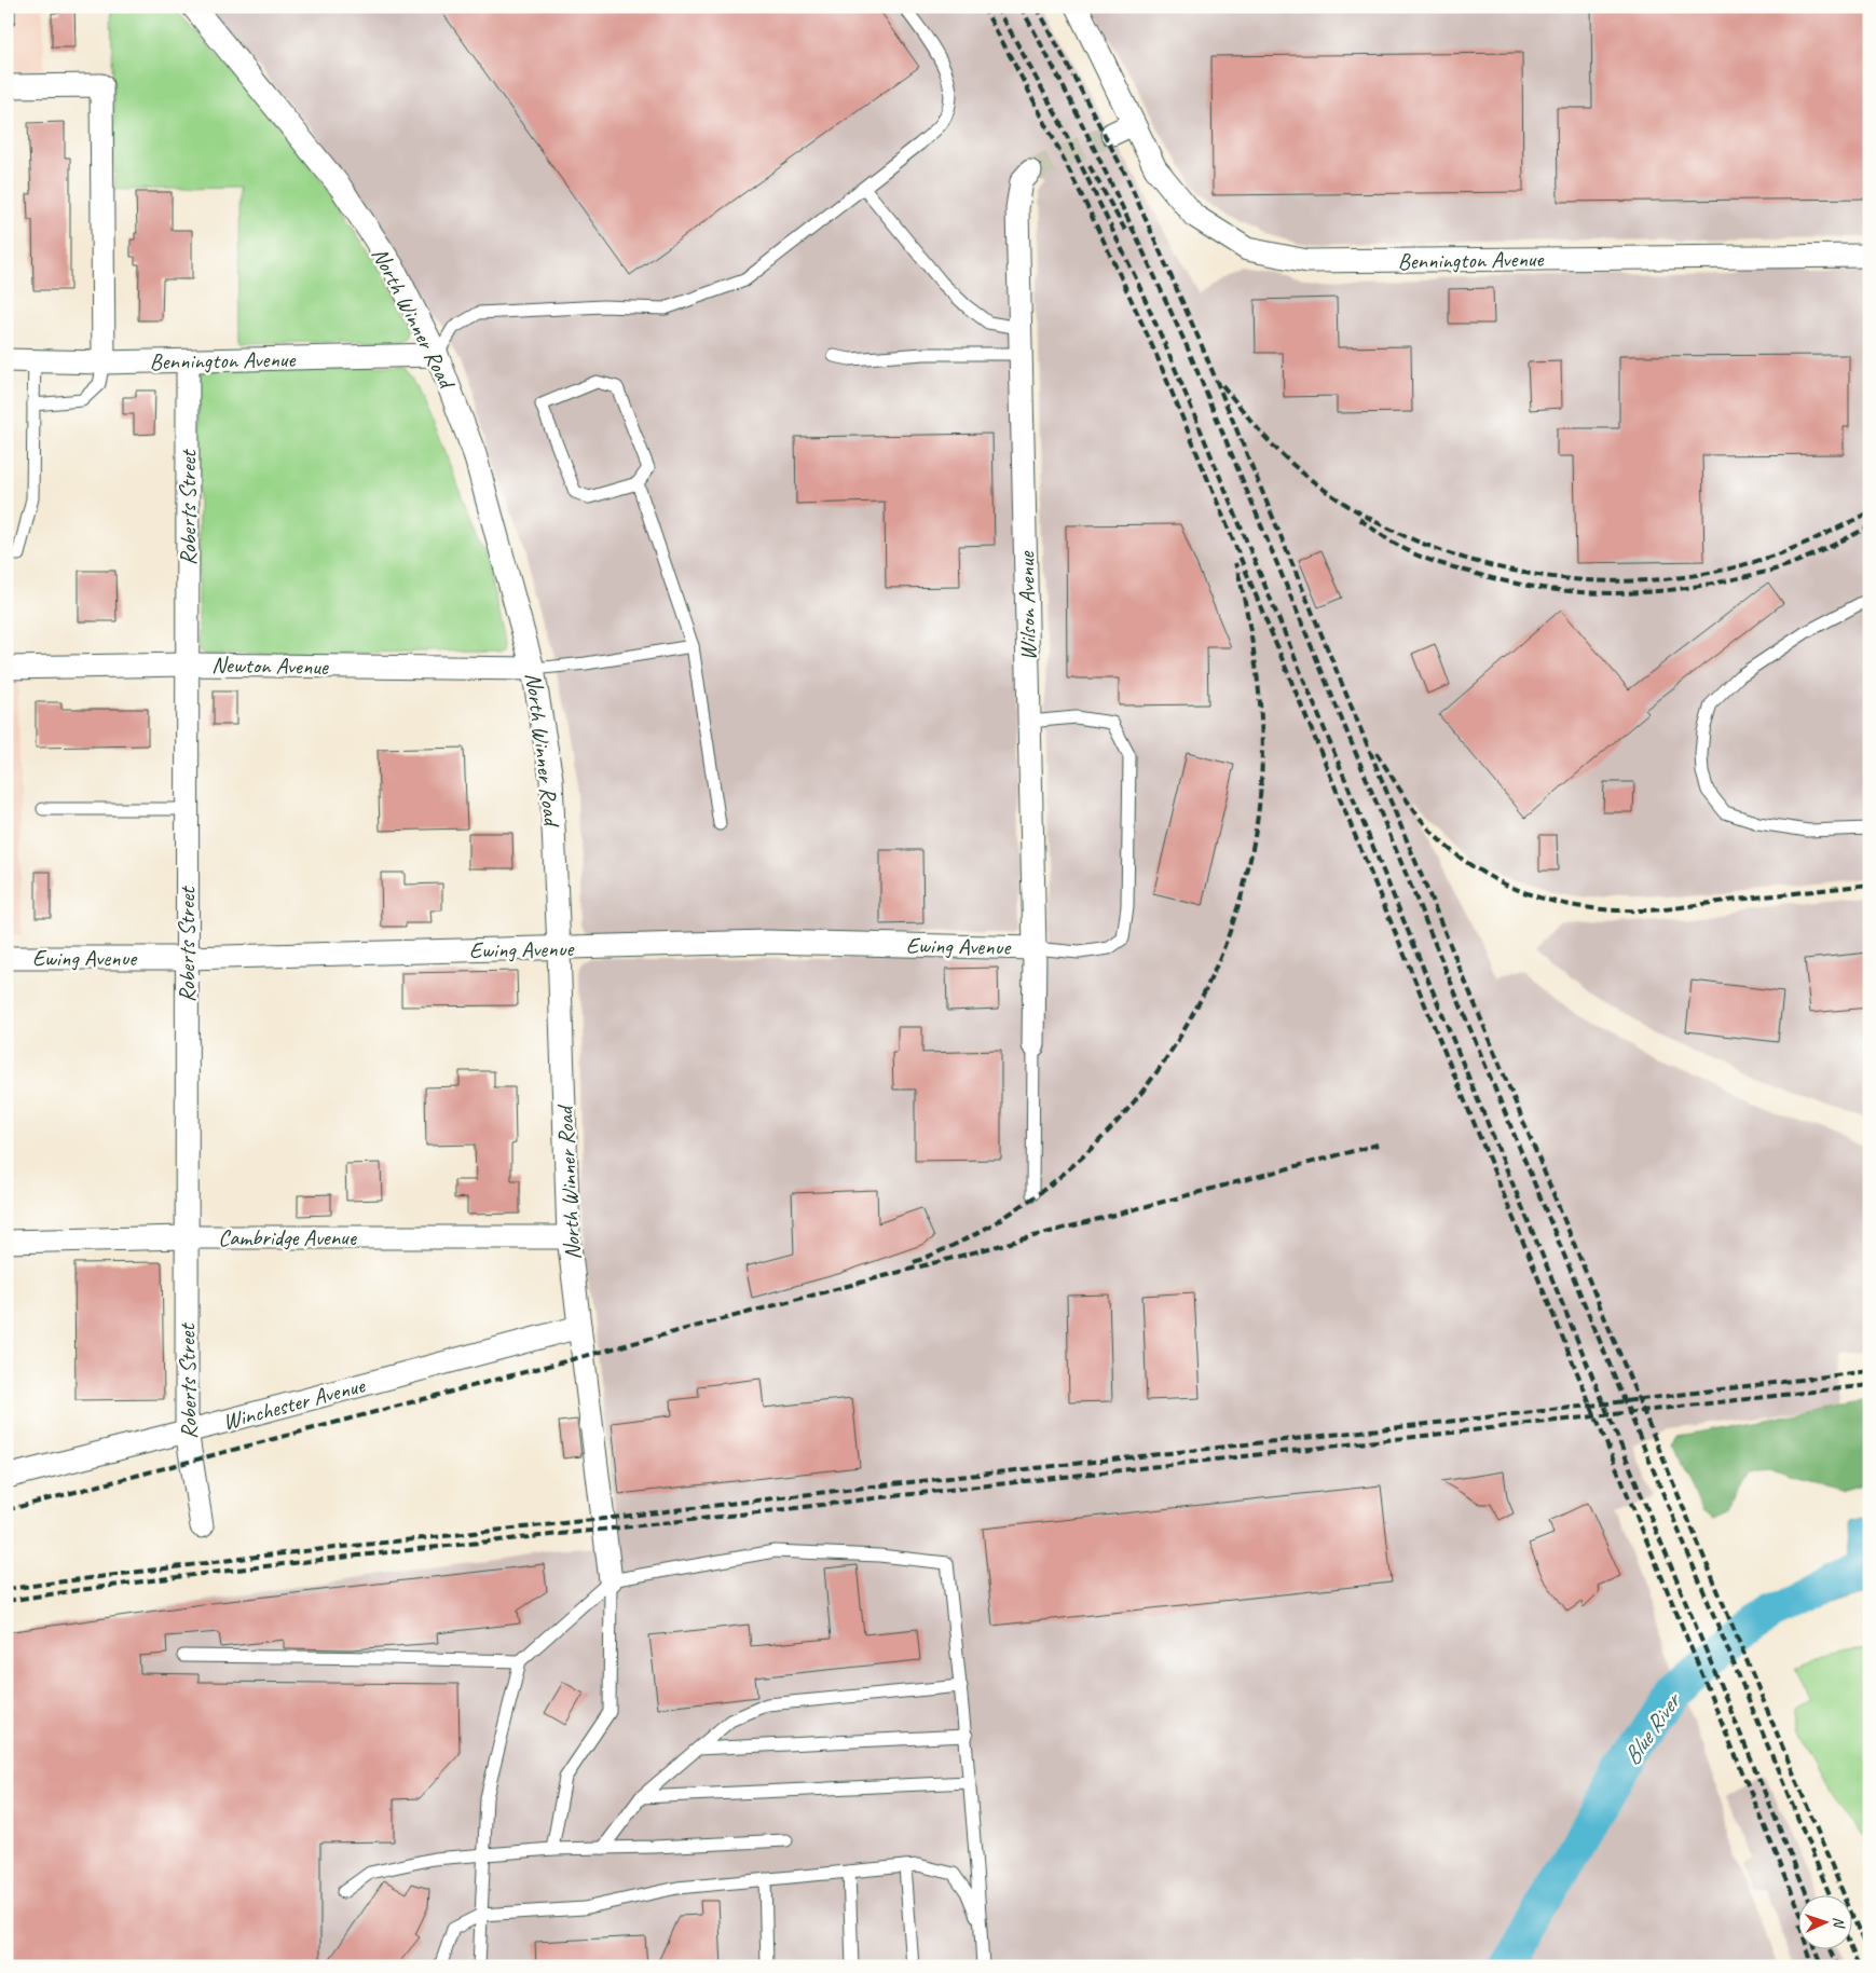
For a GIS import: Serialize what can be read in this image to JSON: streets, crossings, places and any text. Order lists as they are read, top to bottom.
{
  "streets": {
    "street": [
      "Bennington Avenue",
      "North Winner Road",
      "Roberts Street",
      "Wilson Avenue",
      "Newton Avenue",
      "Ewing Avenue",
      "Cambridge Avenue",
      "Winchester Avenue"
    ]
  },
  "crossings": [
    ["Bennington Avenue", "North Winner Road"],
    ["Bennington Avenue", "Roberts Street"],
    ["North Winner Road", "Newton Avenue"],
    ["North Winner Road", "Ewing Avenue"],
    ["North Winner Road", "Cambridge Avenue"],
    ["North Winner Road", "Winchester Avenue"],
    ["Roberts Street", "Newton Avenue"],
    ["Roberts Street", "Ewing Avenue"],
    ["Roberts Street", "Cambridge Avenue"],
    ["Roberts Street", "Winchester Avenue"],
    ["Wilson Avenue", "Ewing Avenue"]
  ],
  "water": ["Blue River"],
  "north": "right"
}
